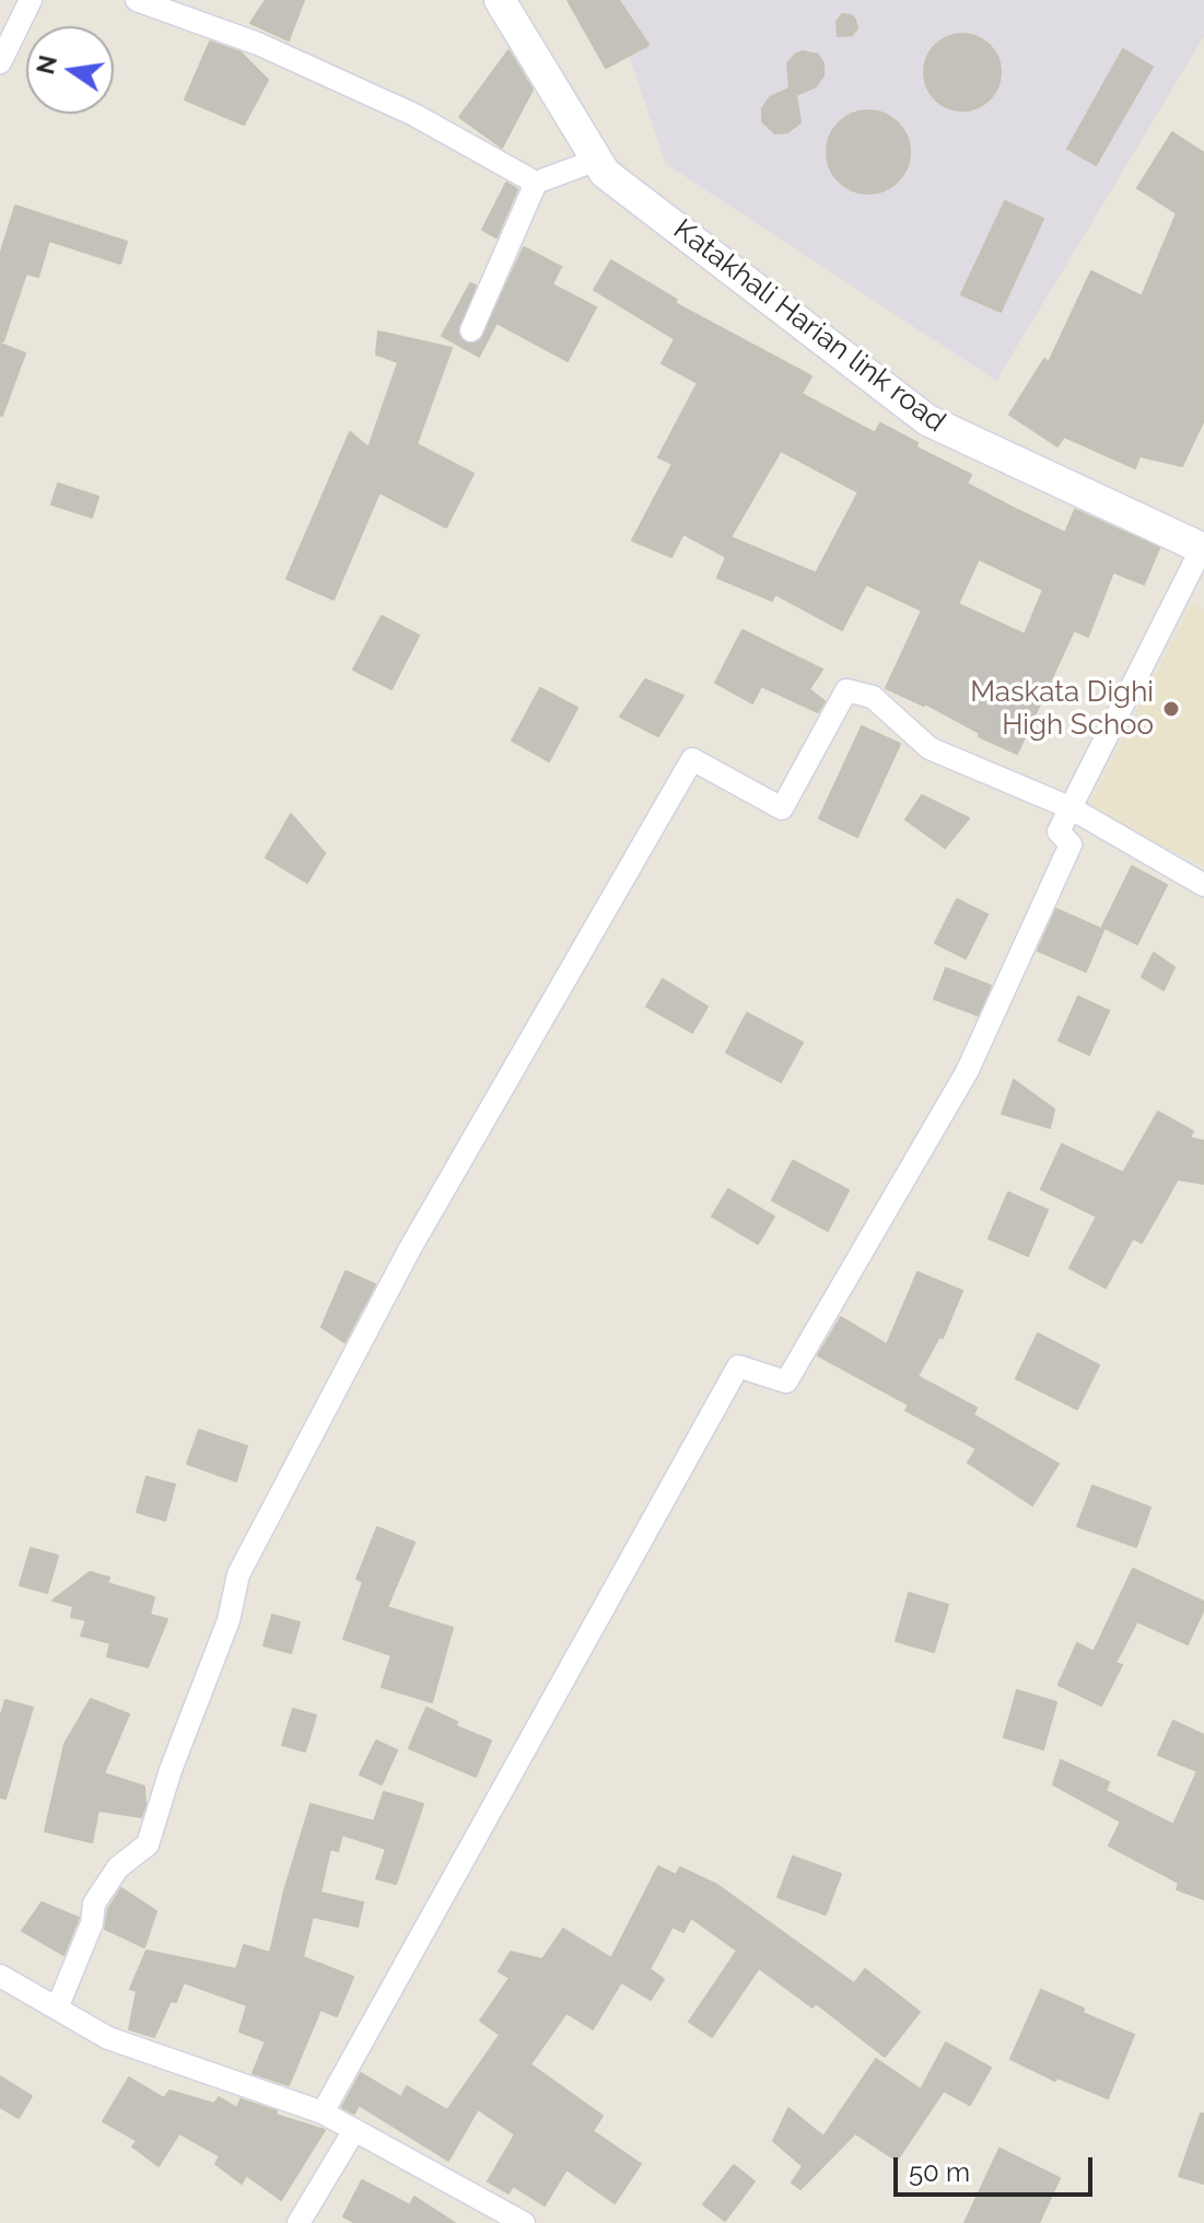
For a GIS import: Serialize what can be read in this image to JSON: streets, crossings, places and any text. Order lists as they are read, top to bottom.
{
  "streets": {
    "street": ["Katakhali Harian link road"]
  },
  "places": ["Maskata Dighi High Schoo"],
  "scale_bar": "50 m",
  "north": "left"
}
